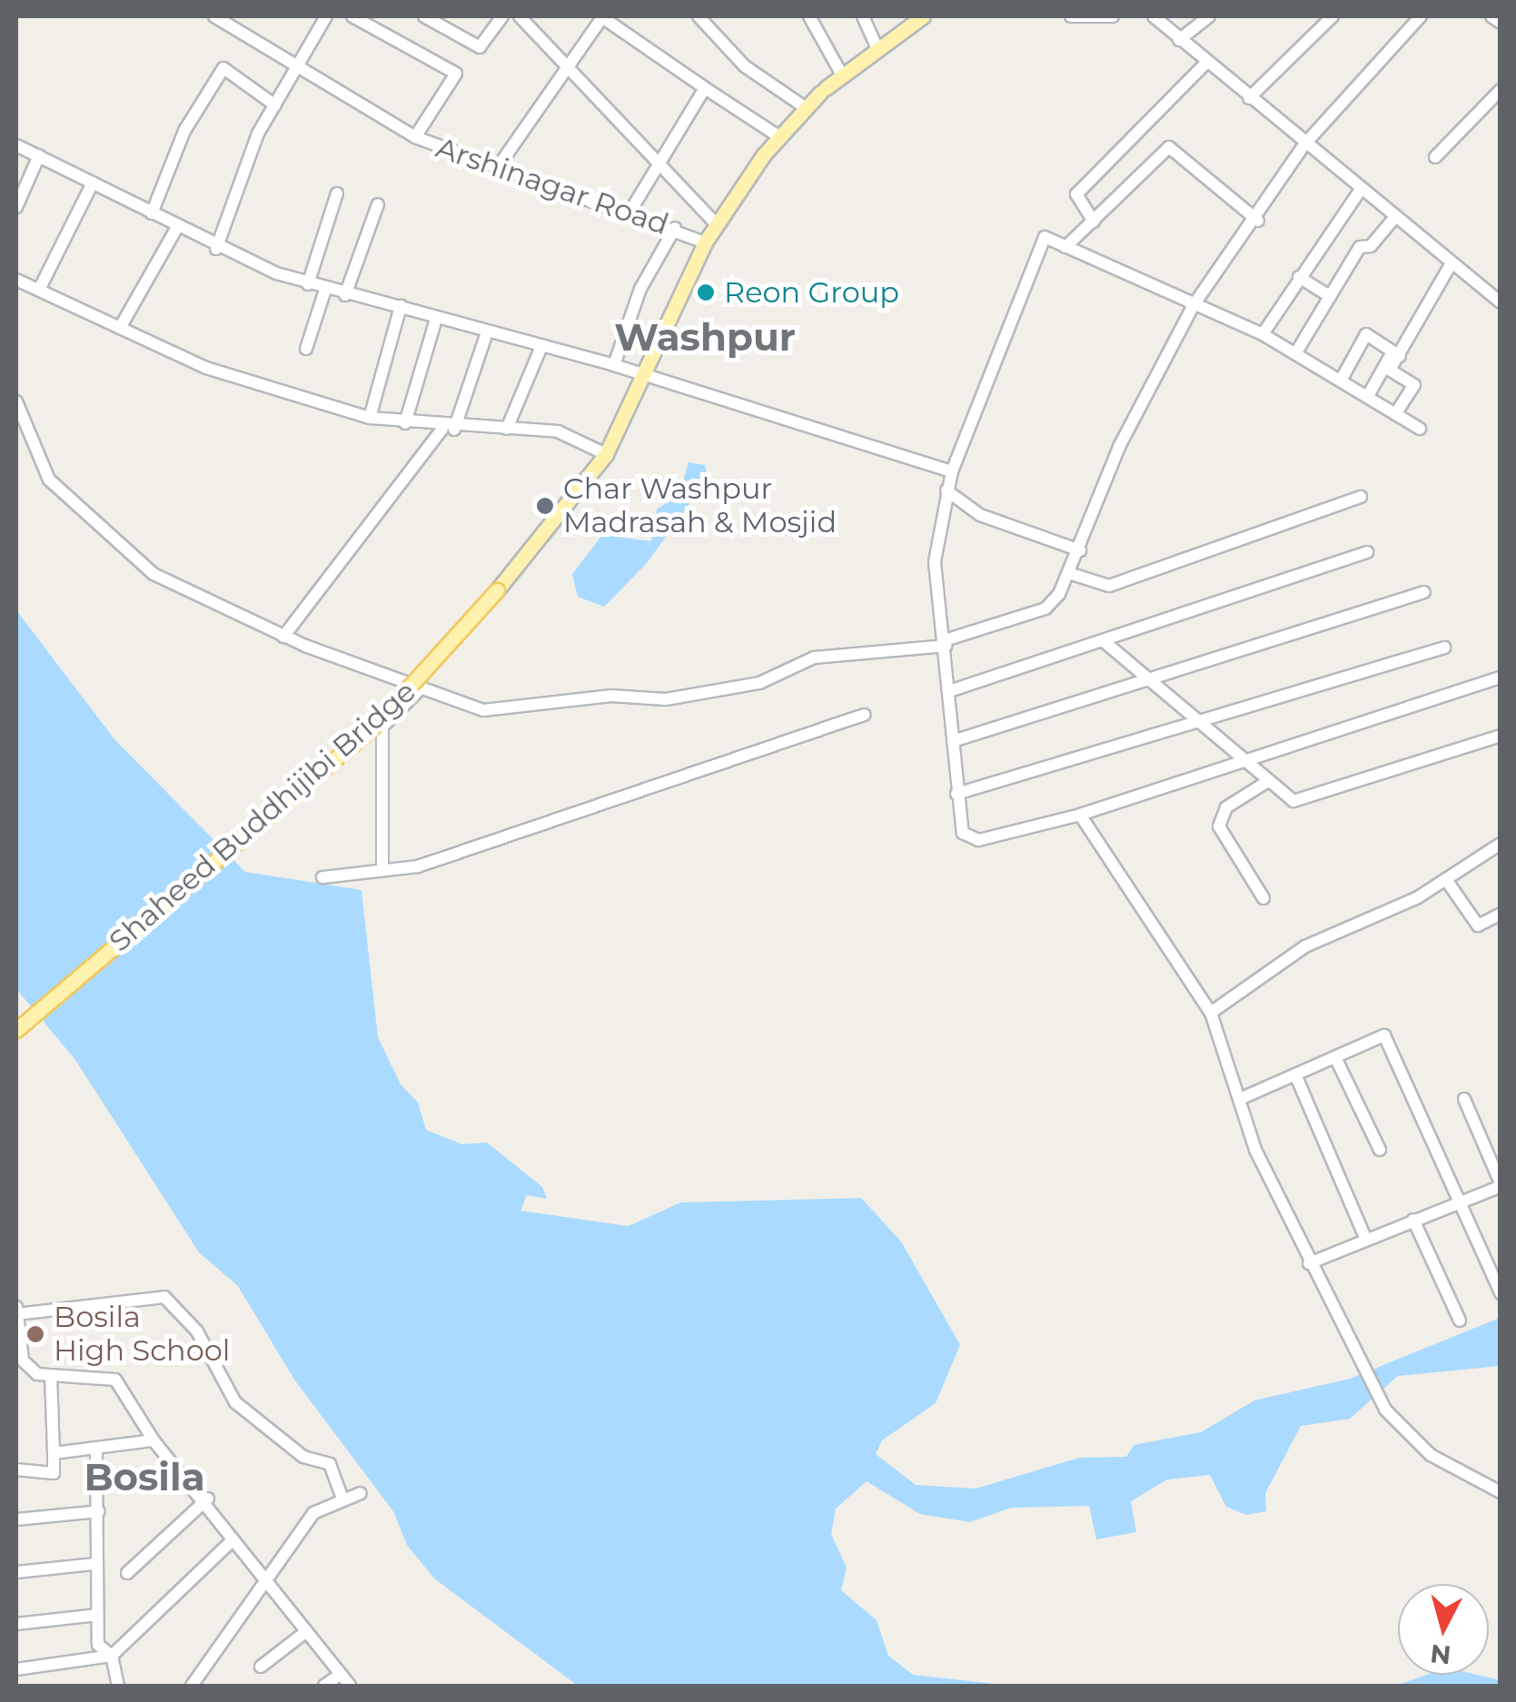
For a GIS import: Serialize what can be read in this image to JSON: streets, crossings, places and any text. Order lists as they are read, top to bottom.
{
  "streets": {
    "main road": ["Shaheed Buddhijibi Bridge"],
    "street": ["Arshinagar Road"]
  },
  "crossings": [
    ["Arshinagar Road", "Shaheed Buddhijibi Bridge"]
  ],
  "districts": ["Washpur", "Bosila"],
  "places": ["Reon Group", "Char Washpur Madrasah & Mosjid", "Bosila High School"],
  "north": "bottom"
}
